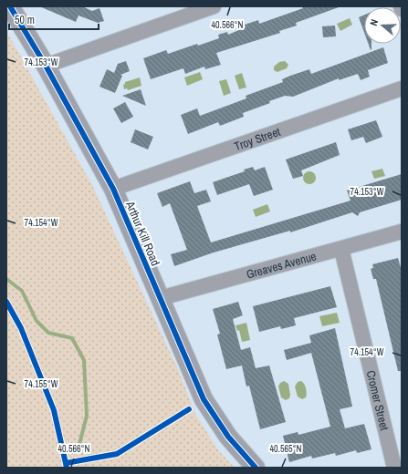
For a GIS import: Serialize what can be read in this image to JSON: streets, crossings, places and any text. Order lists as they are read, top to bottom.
{
  "streets": {
    "street": [
      "Troy Street",
      "Arthur Kill Road",
      "Greaves Avenue",
      "Cromer Street"
    ]
  },
  "crossings": [
    ["Troy Street", "Arthur Kill Road"],
    ["Arthur Kill Road", "Greaves Avenue"],
    ["Greaves Avenue", "Cromer Street"]
  ],
  "scale_bar": "50 m",
  "north": "left",
  "coordinates": [
    "40.566°N",
    "74.153°W",
    "74.154°W",
    "74.155°W",
    "40.565°N"
  ]
}
